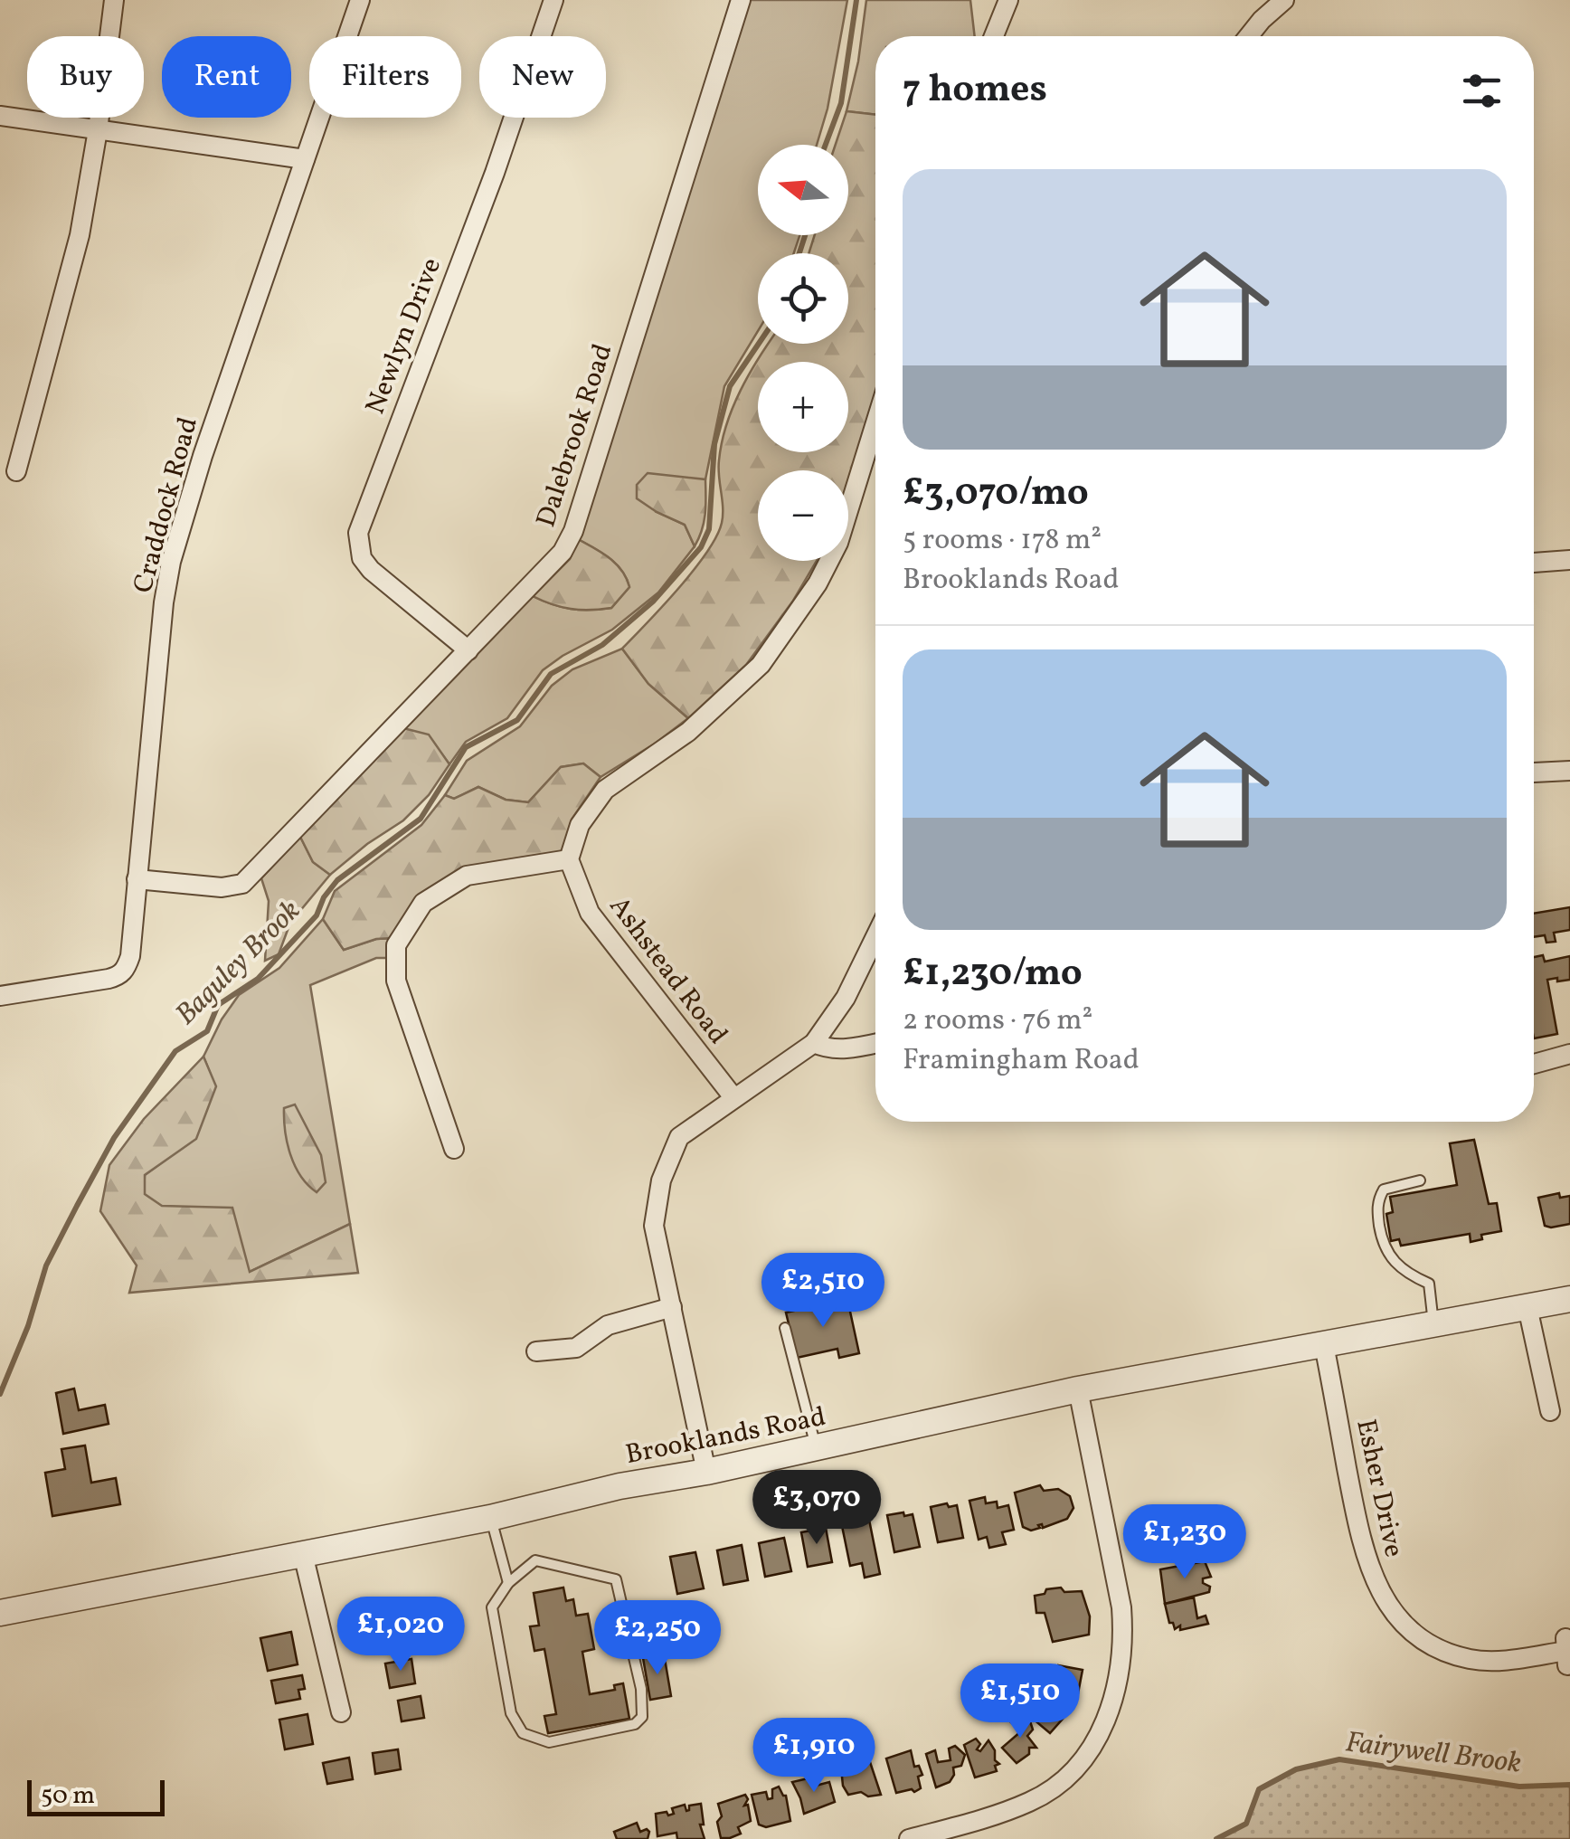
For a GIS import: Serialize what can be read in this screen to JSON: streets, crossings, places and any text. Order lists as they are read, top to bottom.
{
  "streets": {
    "street": [
      "Newlyn Drive",
      "Dalebrook Road",
      "Craddock Road",
      "Ashstead Road",
      "Brooklands Road",
      "Esher Drive"
    ]
  },
  "crossings": [
    ["Newlyn Drive", "Dalebrook Road"],
    ["Dalebrook Road", "Craddock Road"],
    ["Brooklands Road", "Esher Drive"]
  ],
  "water": ["Baguley Brook", "Fairywell Brook"],
  "scale_bar": "50 m",
  "north": "left",
  "page": {
    "chip": [
      "Buy",
      "Rent",
      "Filters",
      "New"
    ],
    "heading": "7 homes",
    "map_buttons": ["+", "−"],
    "list": [
      {
        "name": "£3,070/mo",
        "note": "5 rooms · 178 m² · Brooklands Road"
      },
      {
        "name": "£1,230/mo",
        "note": "2 rooms · 76 m² · Framingham Road"
      }
    ],
    "price": [
      "£2,510",
      "£3,070",
      "£1,230",
      "£1,020",
      "£2,250",
      "£1,510",
      "£1,910"
    ],
    "scale": "50 m"
  }
}
